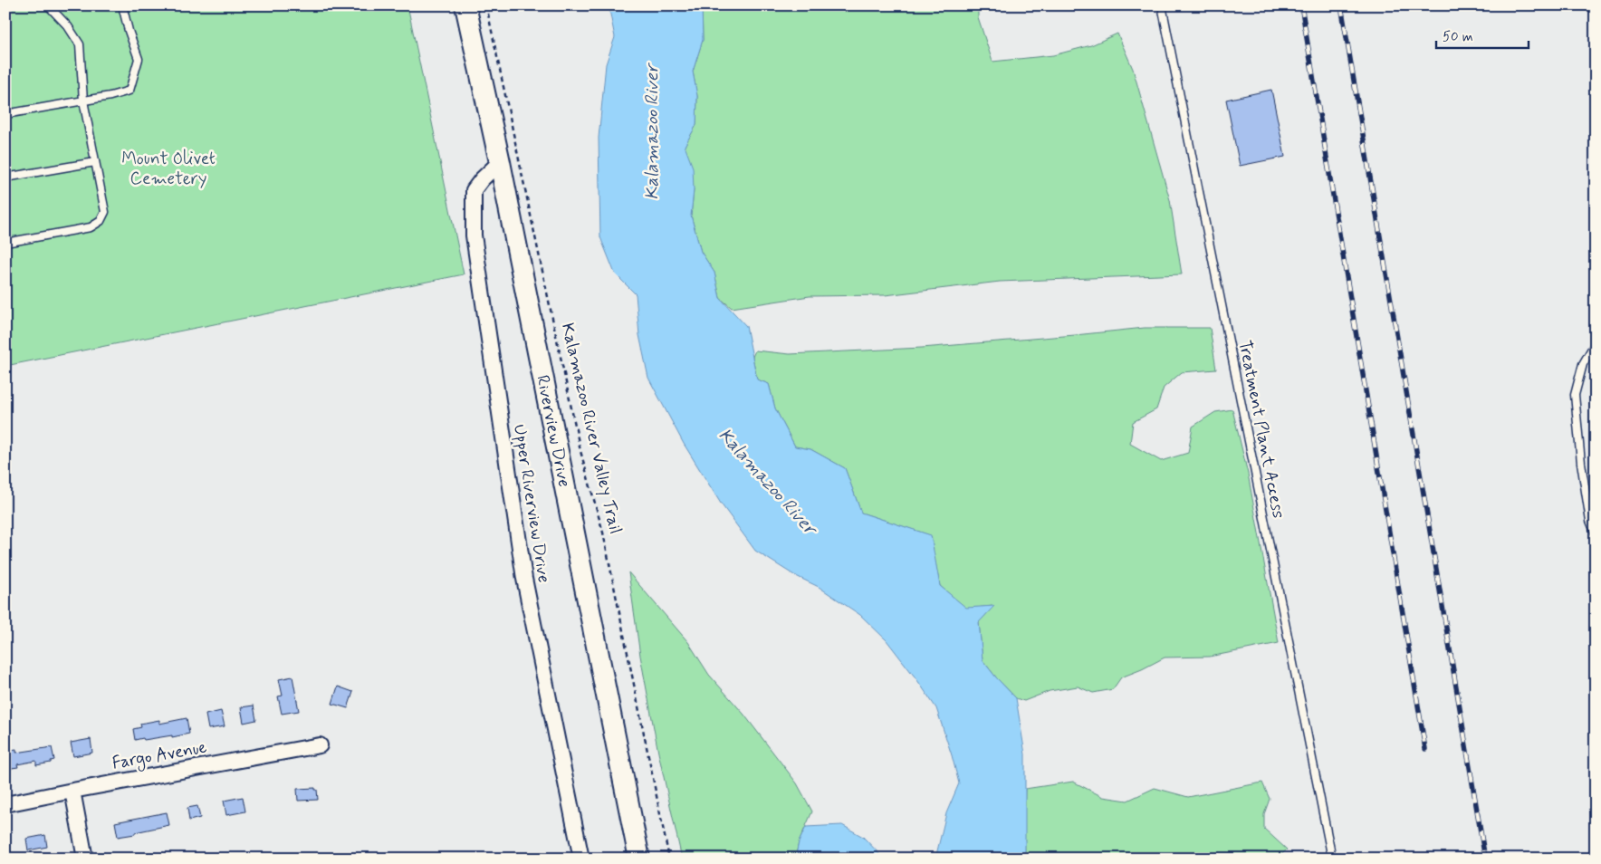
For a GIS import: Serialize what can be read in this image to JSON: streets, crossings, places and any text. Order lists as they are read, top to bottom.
{
  "streets": {
    "street": ["Riverview Drive", "Upper Riverview Drive", "Fargo Avenue"],
    "lane": ["Treatment Plant Access"],
    "path": ["Kalamazoo River Valley Trail"]
  },
  "crossings": [
    ["Riverview Drive", "Upper Riverview Drive"]
  ],
  "water": ["Kalamazoo River"],
  "parks": ["Mount Olivet Cemetery"],
  "scale_bar": "50 m"
}
